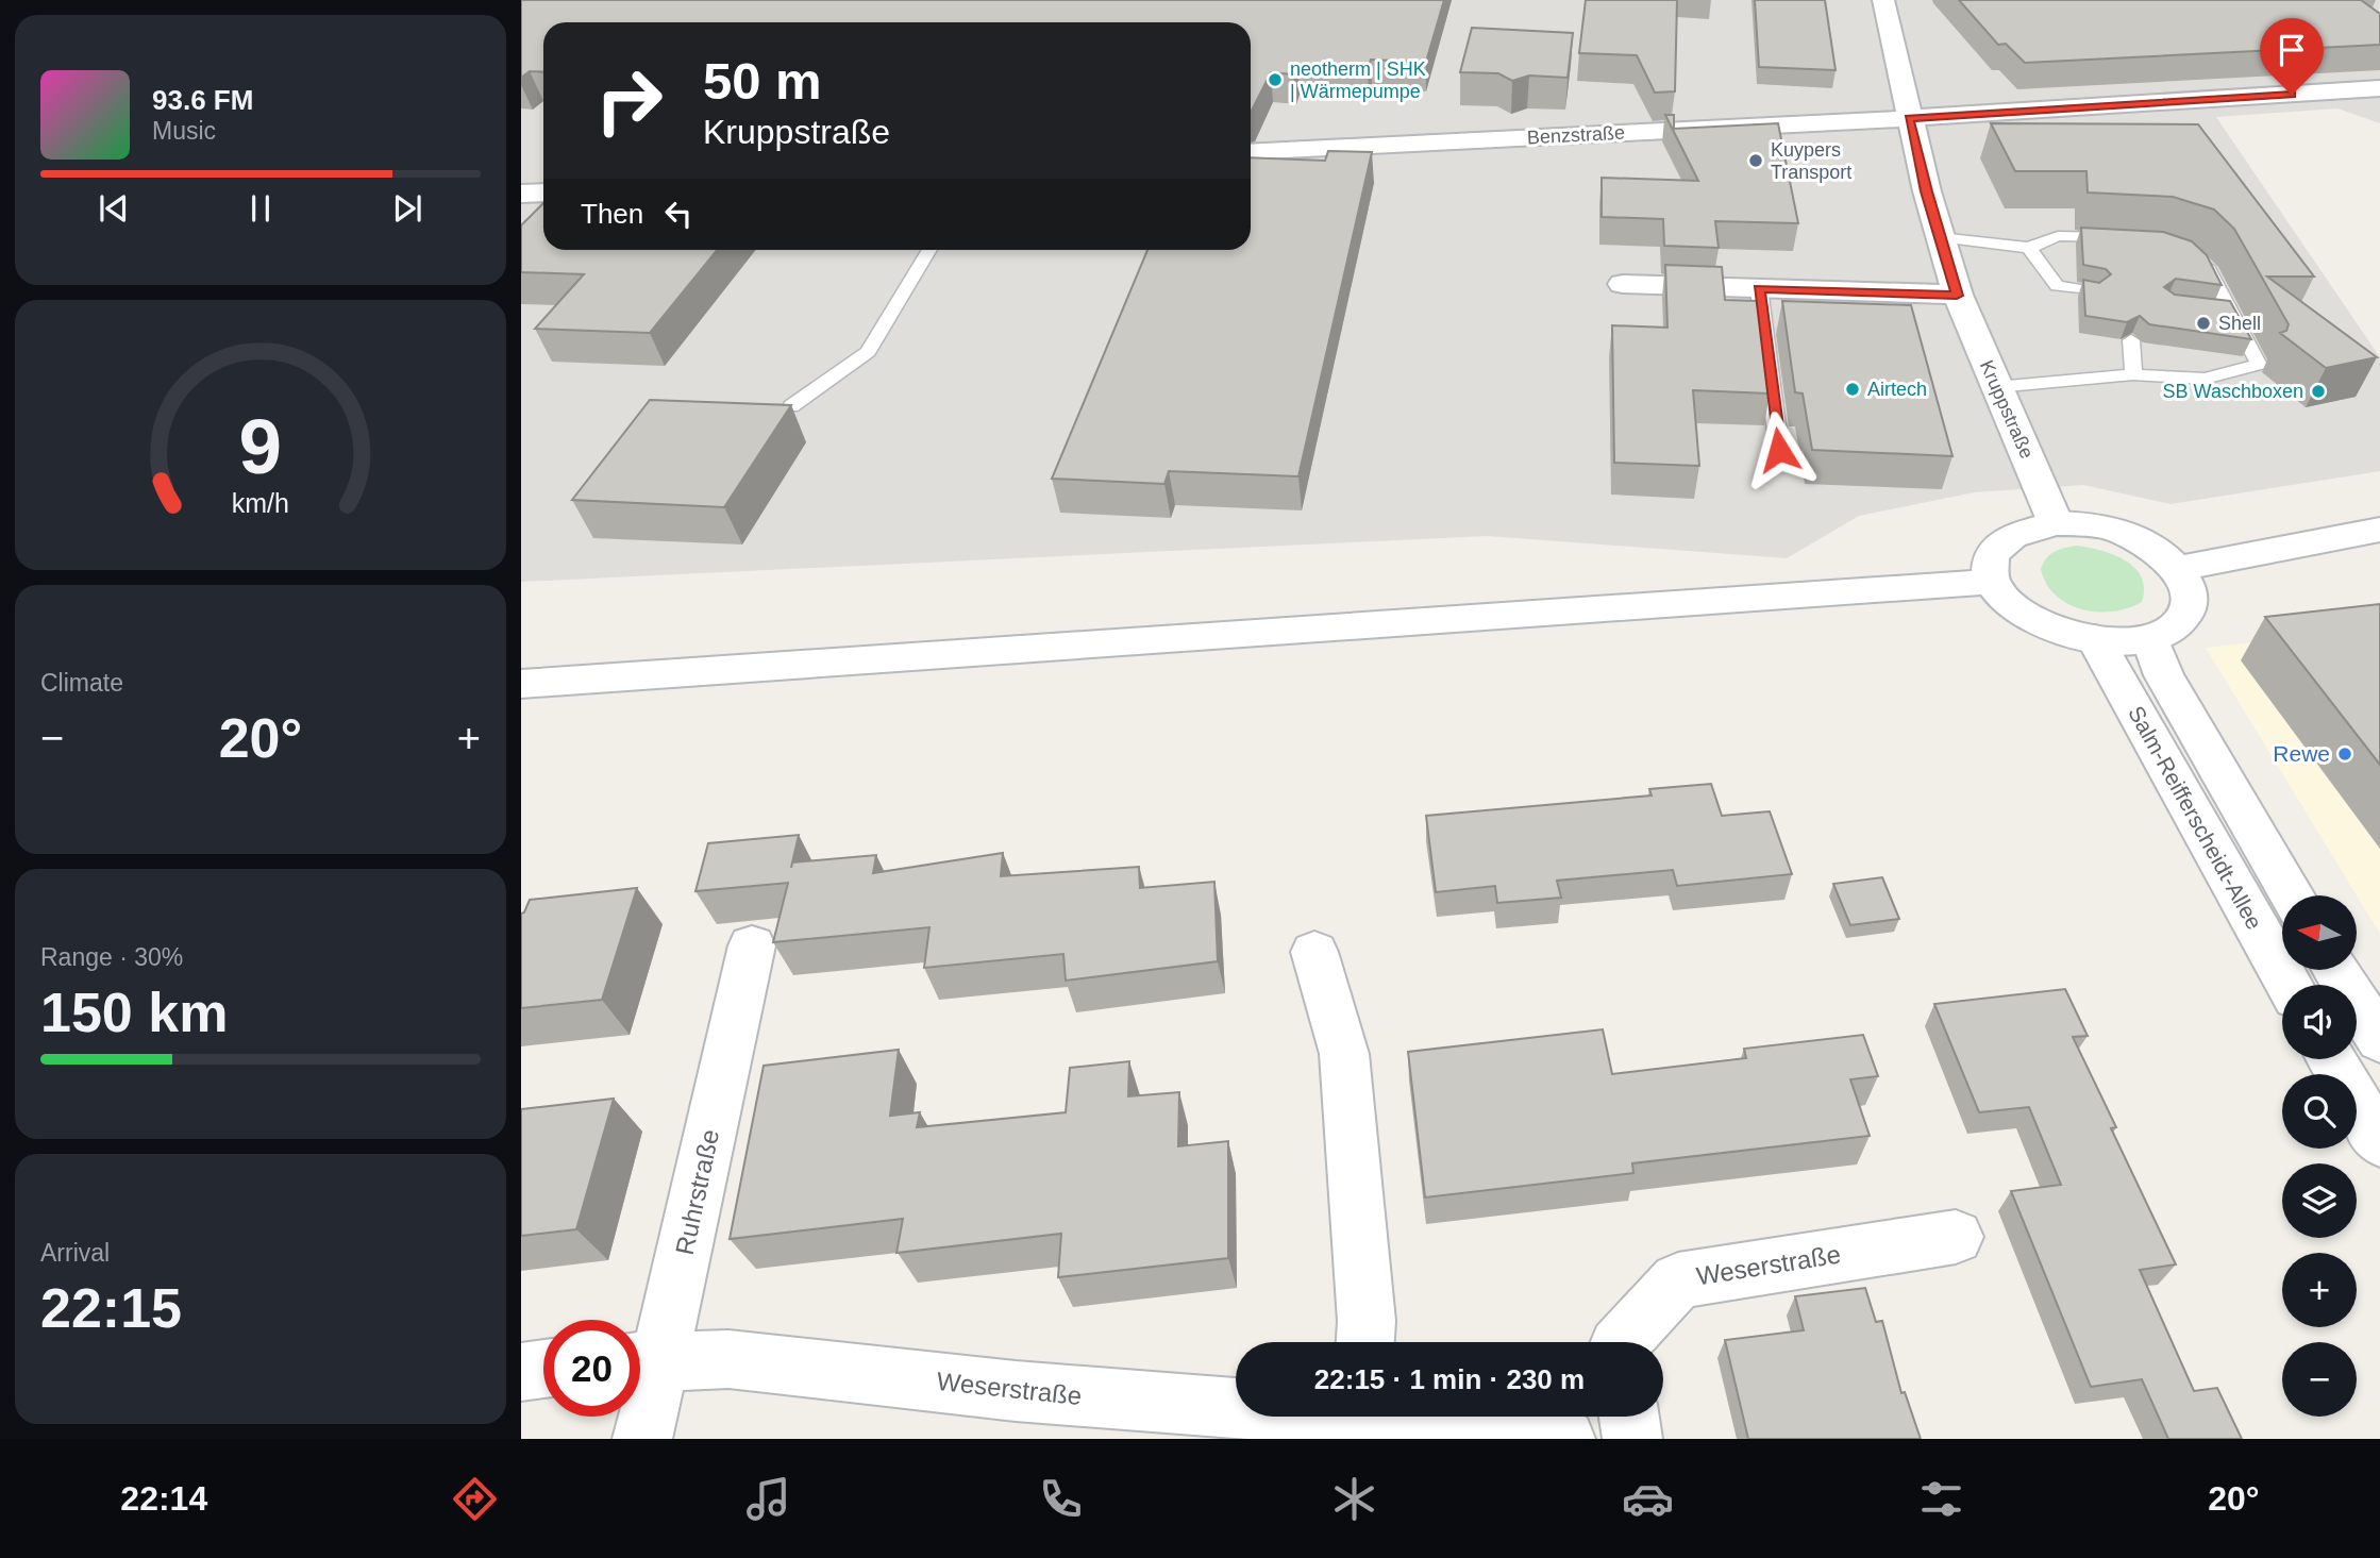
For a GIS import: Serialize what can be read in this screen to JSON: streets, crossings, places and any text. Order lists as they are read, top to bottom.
{
  "streets": {
    "street": [
      "Benzstraße",
      "Kruppstraße",
      "Salm-Reifferscheidt-Allee",
      "Ruhrstraße",
      "Weserstraße"
    ]
  },
  "crossings": [
    ["Benzstraße", "Kruppstraße"],
    ["Kruppstraße", "Salm-Reifferscheidt-Allee"],
    ["Ruhrstraße", "Weserstraße"]
  ],
  "places": [
    "neotherm | SHK | Wärmepumpe",
    "Kuypers Transport",
    "Shell",
    "Airtech",
    "SB Waschboxen",
    "Rewe"
  ],
  "north": "left",
  "page": {
    "turn": ["50 m", "Kruppstraße"],
    "song": ["93.6 FM", "Music"],
    "then": "Then",
    "tile": [
      "Climate",
      ["Range · 30%", "150 km"],
      ["Arrival", "22:15"]
    ],
    "heat": ["−", "20°", "+"],
    "map_buttons": ["+", "−"],
    "limit": "20",
    "trip": "22:15 · 1 min · 230 m",
    "tabs": ["22:14", "20°"],
    "gauge": ["9", "km/h"]
  }
}
